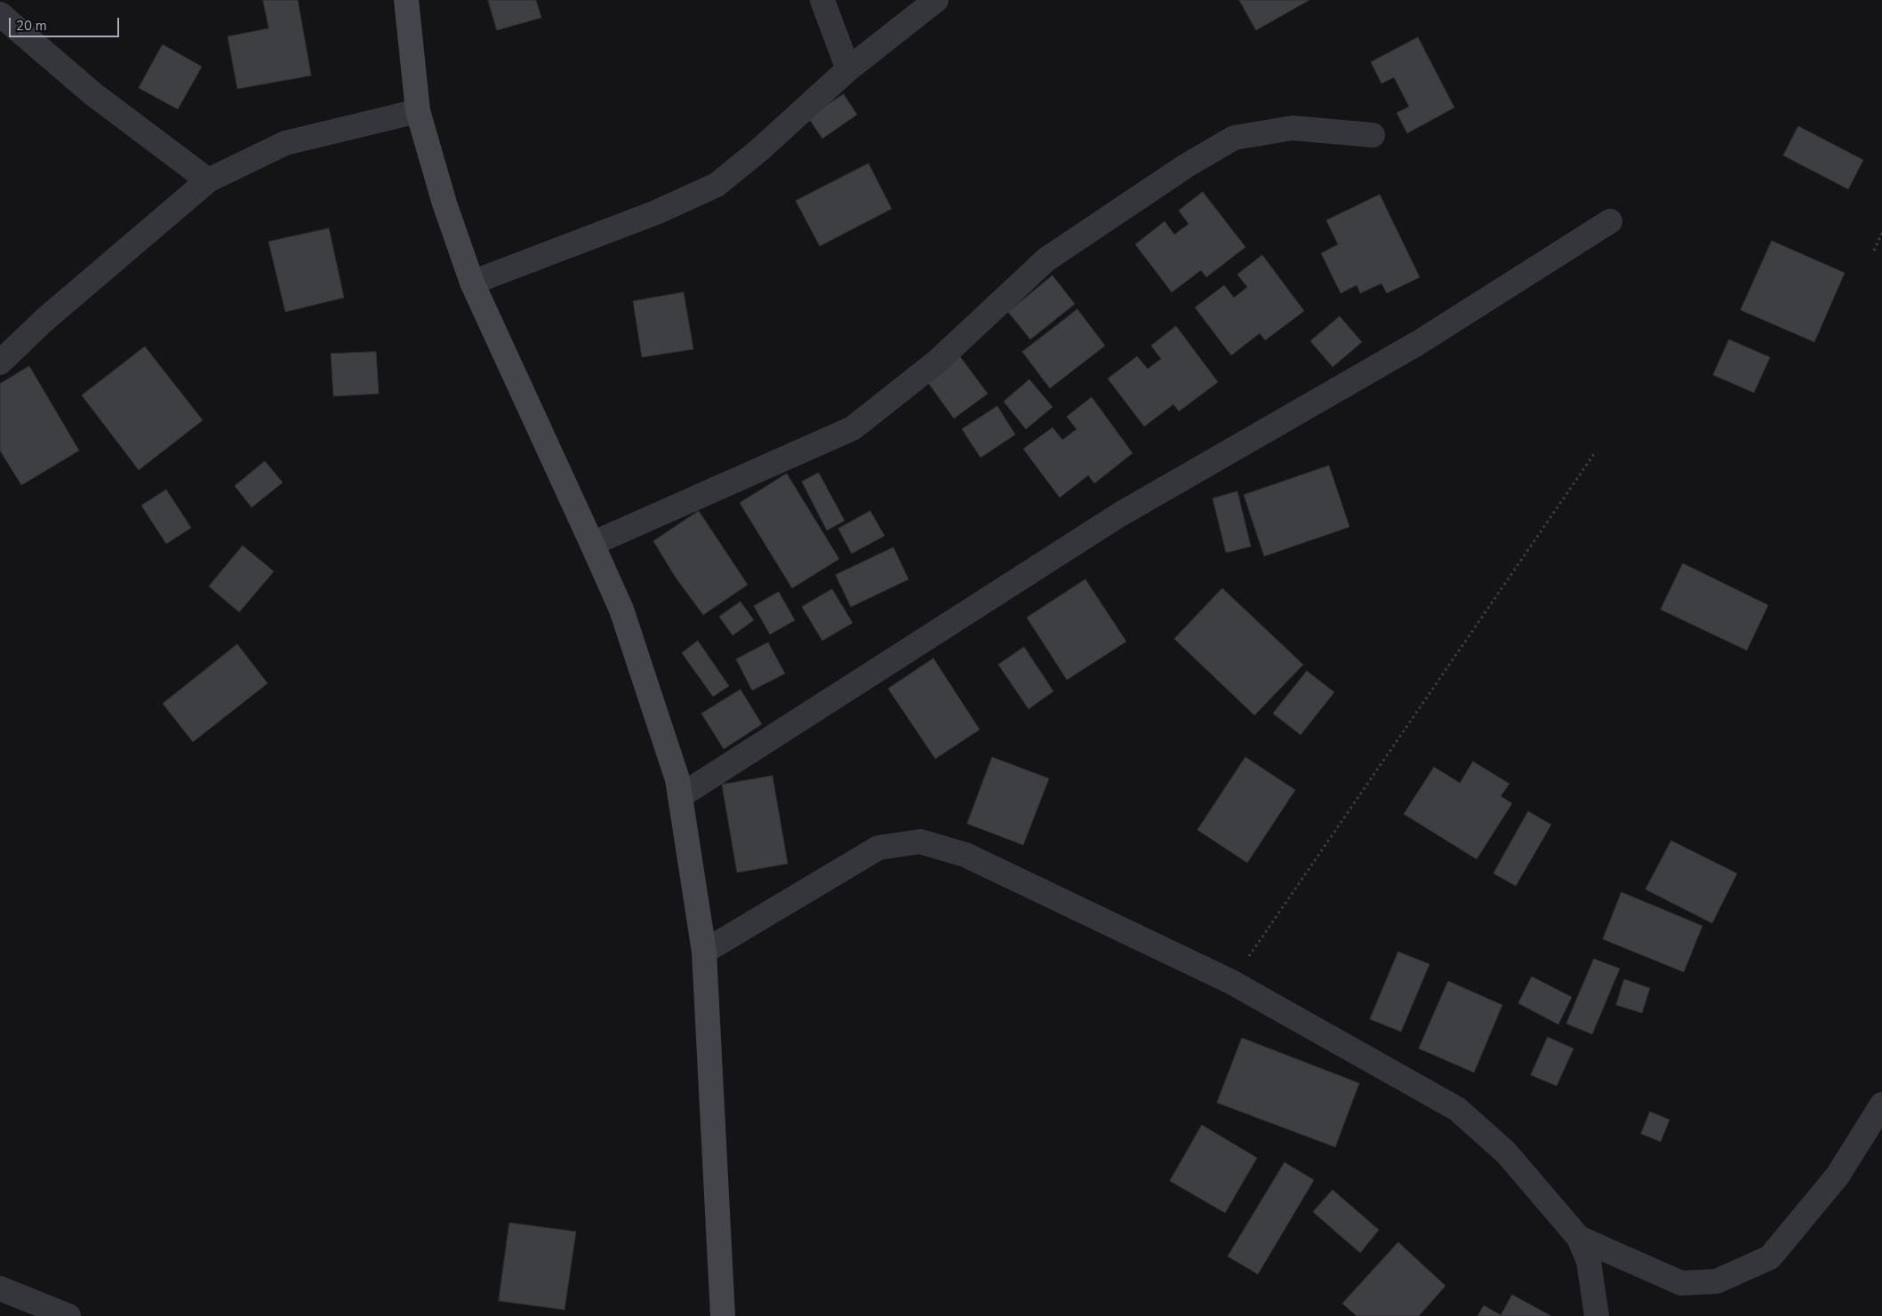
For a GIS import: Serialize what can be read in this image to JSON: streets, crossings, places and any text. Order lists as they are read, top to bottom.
{
  "scale_bar": "20 m"
}
